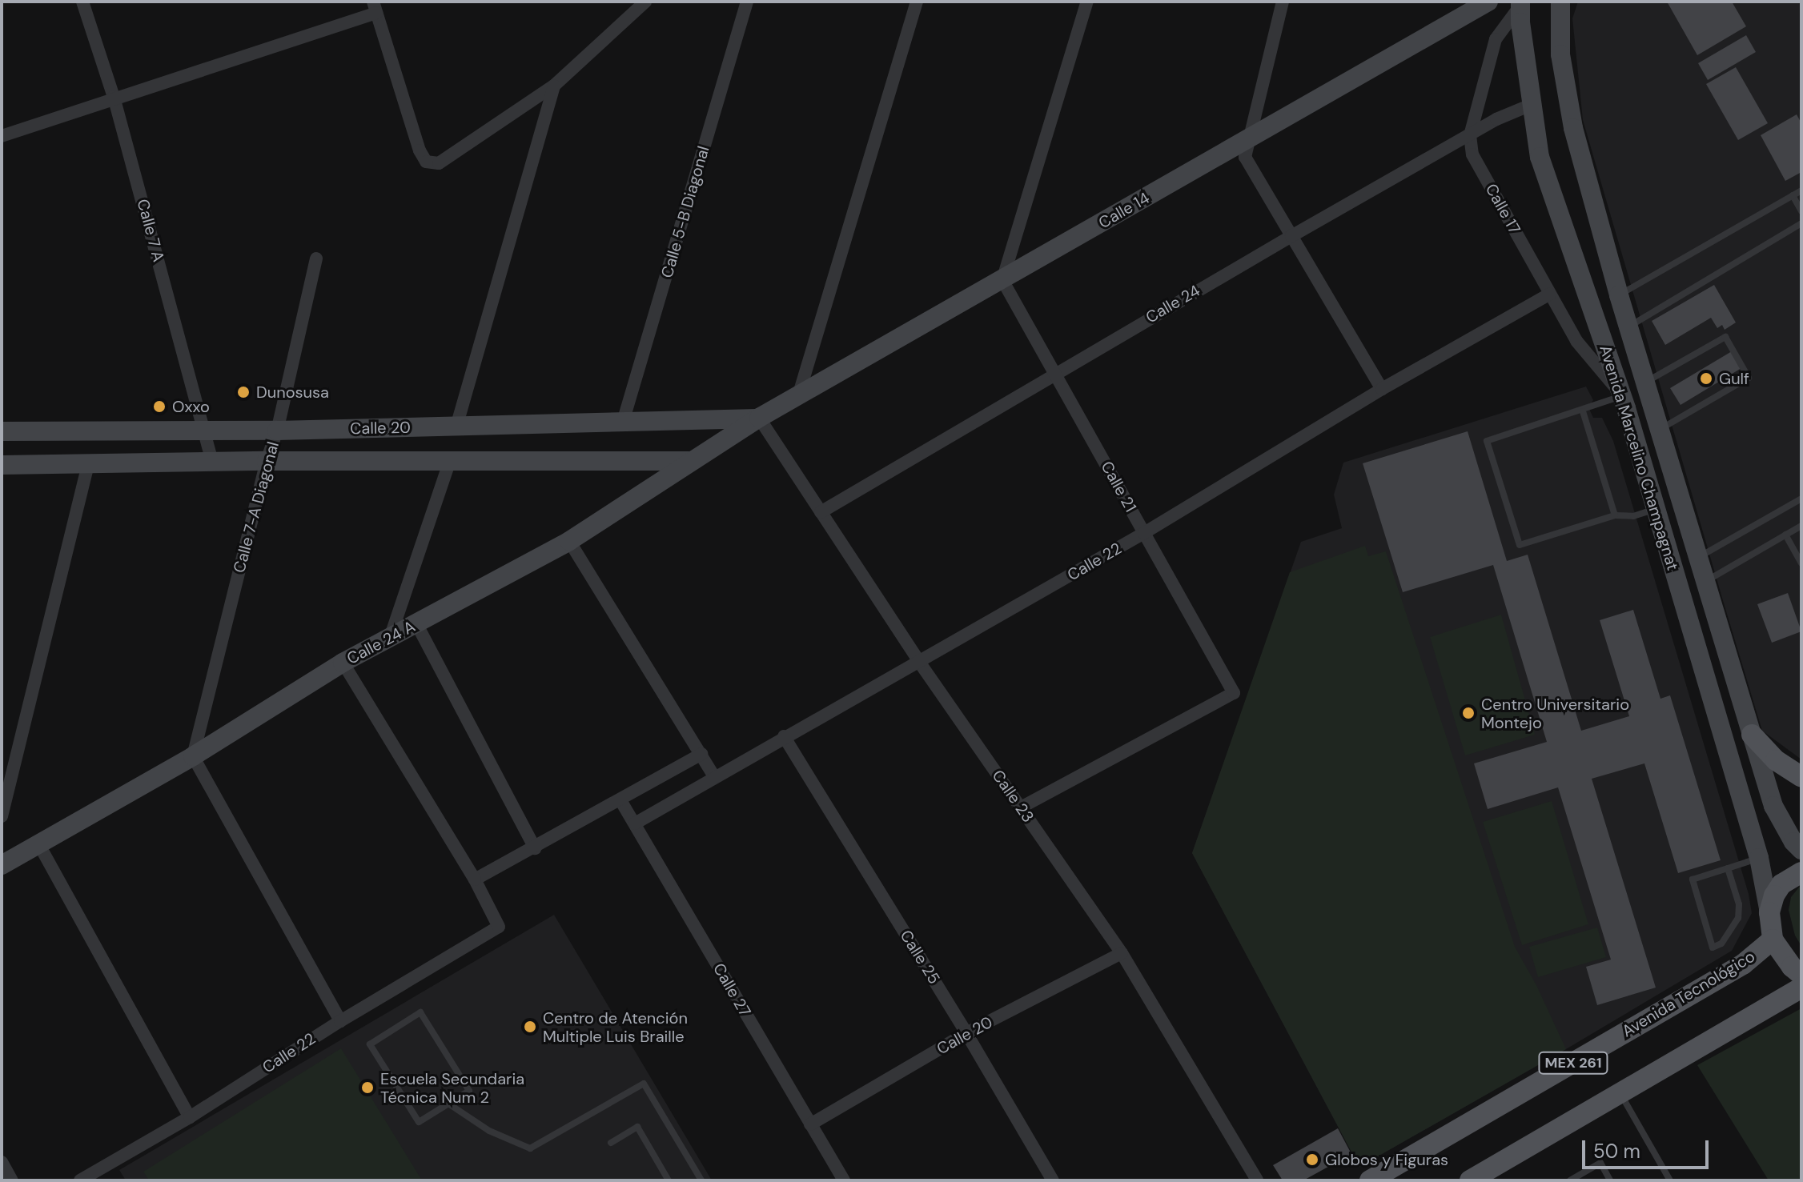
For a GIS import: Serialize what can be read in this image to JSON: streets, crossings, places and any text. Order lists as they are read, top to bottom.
{
  "streets": {
    "main road": ["Avenida Tecnológico", "MEX 261"],
    "street": [
      "Calle 17",
      "Calle 14",
      "Calle 5-B Diagonal",
      "Calle 7 A",
      "Calle 24",
      "Calle 20",
      "Avenida Marcelino Champagnat",
      "Calle 21",
      "Calle 7-A Diagonal",
      "Calle 22",
      "Calle 24 A",
      "Calle 23",
      "Calle 25",
      "Calle 27"
    ]
  },
  "crossings": [
    ["Calle 17", "Calle 24"],
    ["Calle 17", "Avenida Marcelino Champagnat"],
    ["Calle 17", "Calle 22"],
    ["Calle 14", "Calle 20"],
    ["Calle 14", "Calle 21"],
    ["Calle 14", "Calle 24 A"],
    ["Calle 14", "Calle 23"],
    ["Calle 5-B Diagonal", "Calle 20"],
    ["Calle 7 A", "Calle 20"],
    ["Calle 24", "Avenida Marcelino Champagnat"],
    ["Calle 24", "Calle 21"],
    ["Calle 24", "Calle 23"],
    ["Calle 20", "Calle 7-A Diagonal"],
    ["Calle 20", "Calle 24 A"],
    ["Calle 20", "Calle 23"],
    ["Calle 20", "Calle 25"],
    ["Calle 20", "Calle 27"],
    ["Calle 21", "Calle 22"],
    ["Calle 21", "Calle 23"],
    ["Calle 7-A Diagonal", "Calle 24 A"],
    ["Calle 22", "Calle 23"],
    ["Calle 22", "Calle 25"],
    ["Calle 22", "Calle 27"],
    ["Calle 24 A", "Calle 23"]
  ],
  "places": [
    "Gulf",
    "Dunosusa",
    "Oxxo",
    "Centro Universitario Montejo",
    "Centro de Atención Multiple Luis Braille",
    "Escuela Secundaria Técnica Num 2",
    "Globos y Figuras"
  ],
  "scale_bar": "50 m"
}
